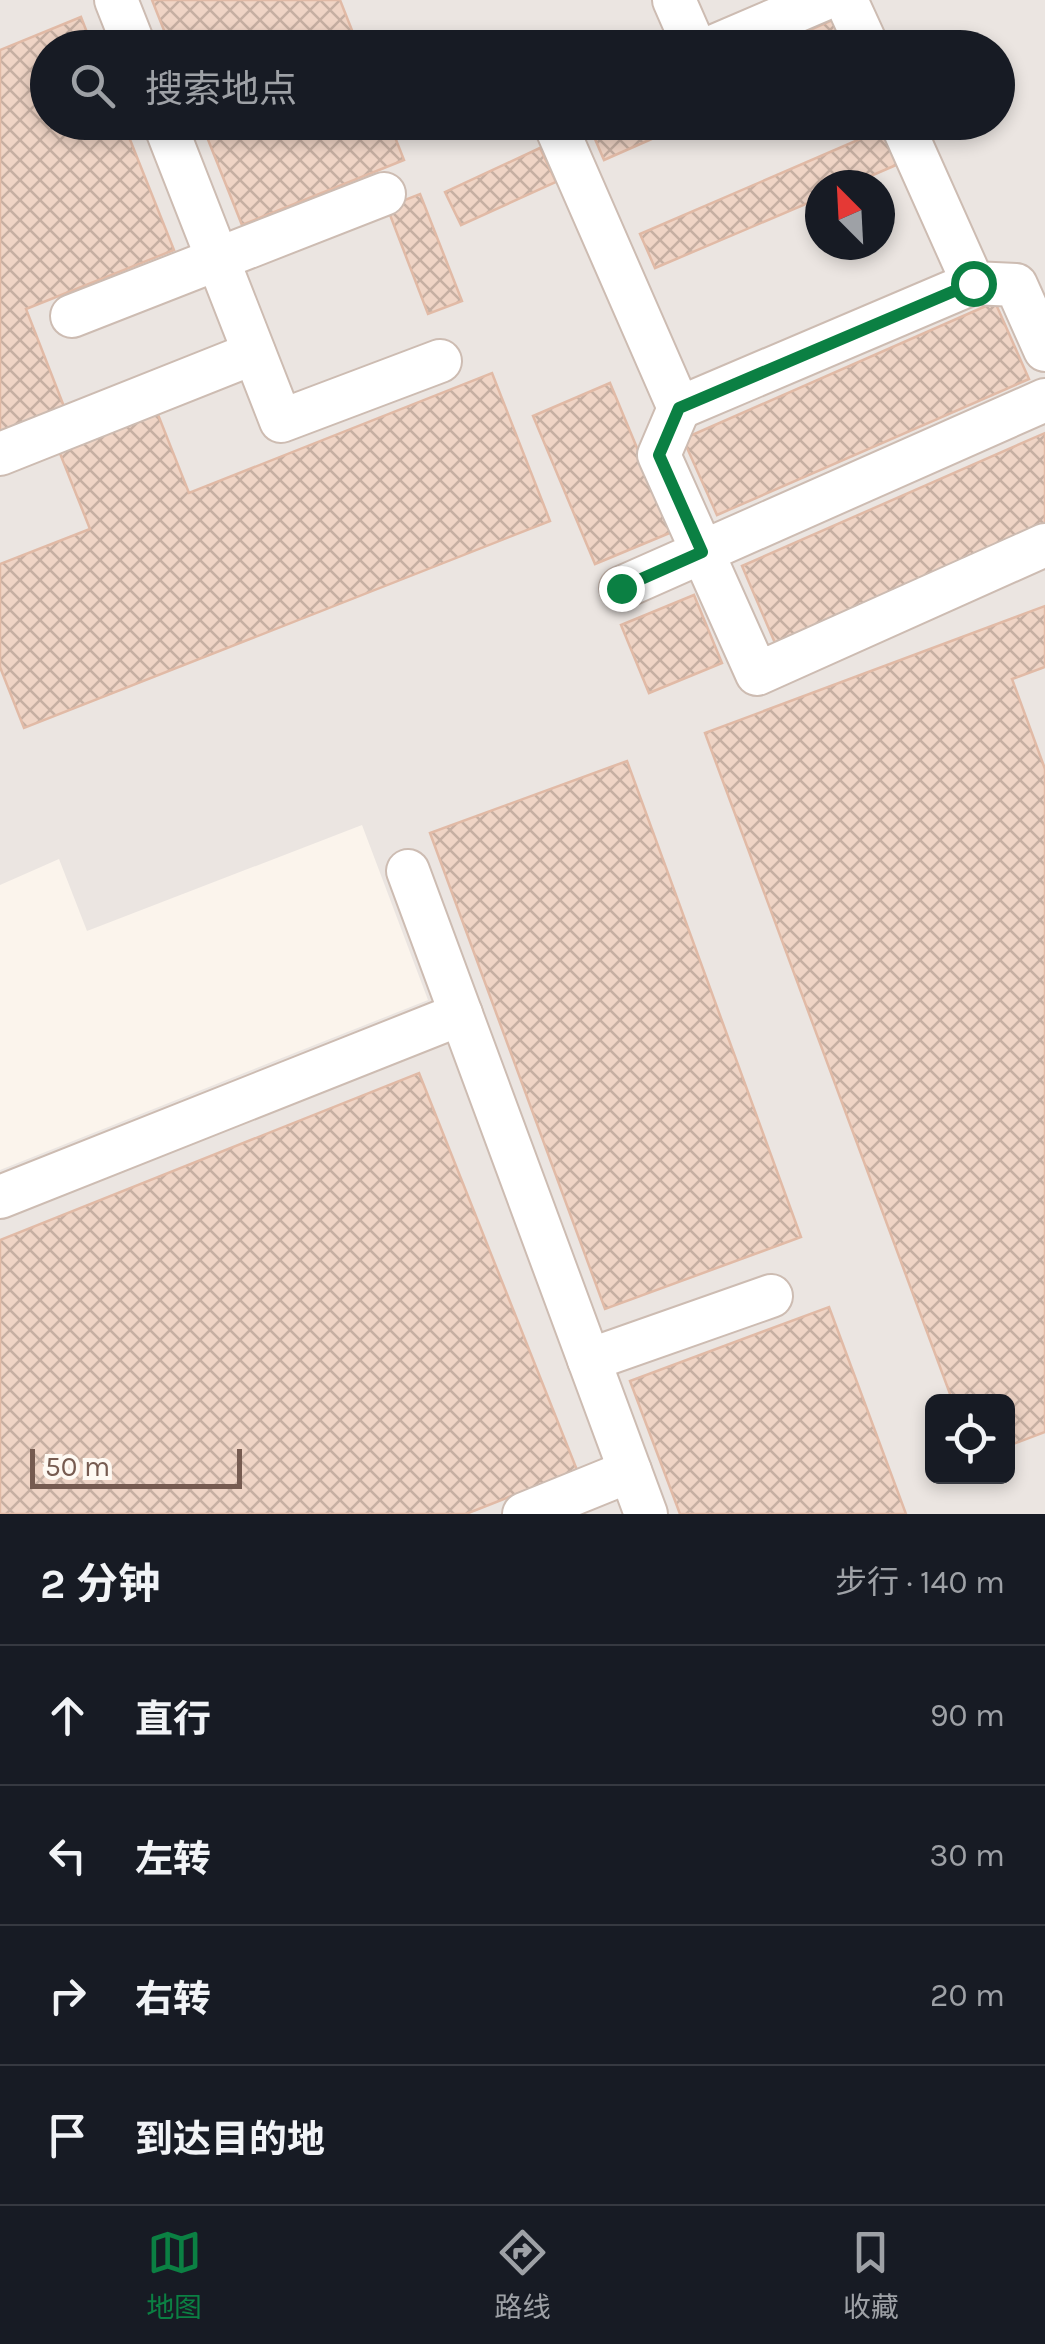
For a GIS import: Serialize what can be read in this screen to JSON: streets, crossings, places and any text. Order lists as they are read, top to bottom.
{
  "scale_bar": "50 m",
  "north": "top left",
  "page": {
    "search": "搜索地点",
    "scale": "50 m",
    "heading": ["2 分钟", "步行 · 140 m"],
    "list": [
      ["直行", "90 m"],
      ["左转", "30 m"],
      ["右转", "20 m"],
      "到达目的地"
    ],
    "nav": ["地图", "路线", "收藏"]
  }
}
